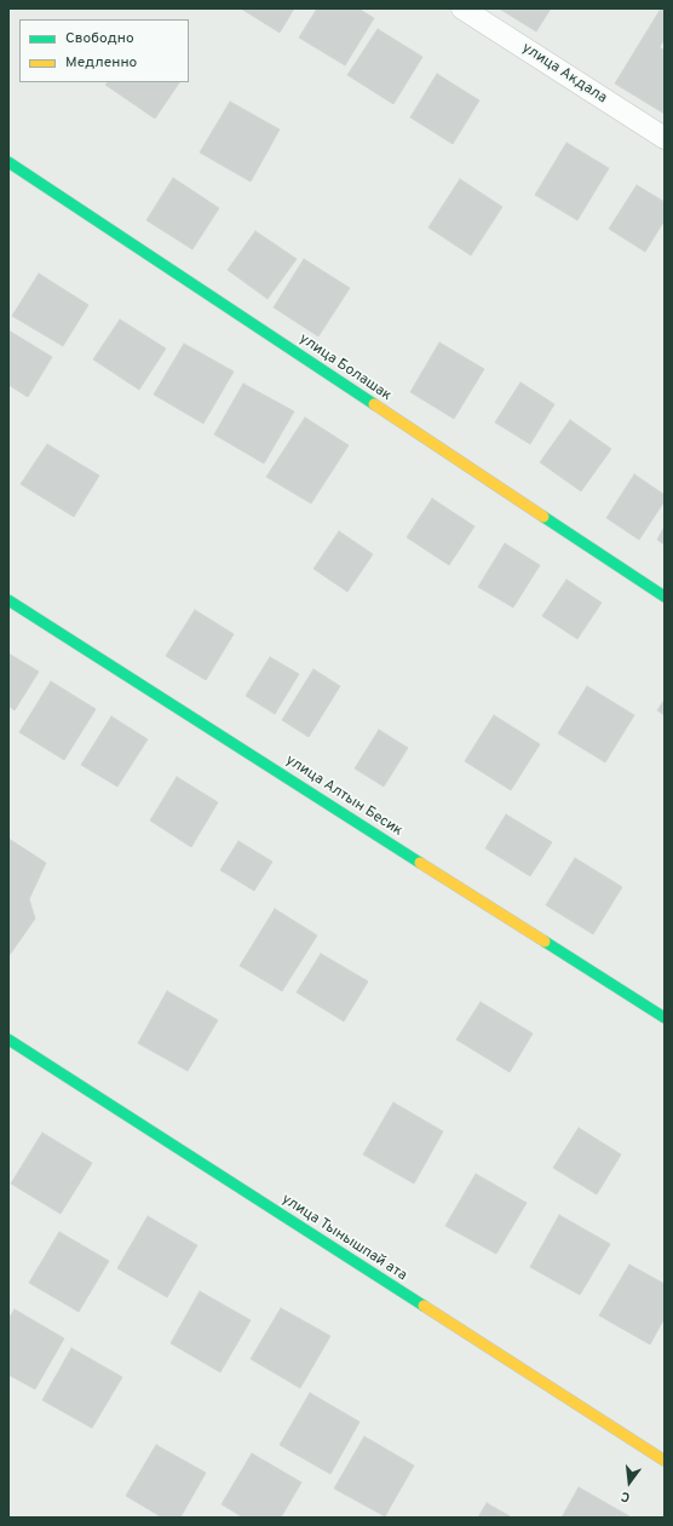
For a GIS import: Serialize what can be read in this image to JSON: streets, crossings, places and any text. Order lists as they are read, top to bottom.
{
  "streets": {
    "street": [
      "улица Акдала",
      "улица Болашак",
      "улица Алтын Бесик",
      "улица Тынышпай ата"
    ]
  },
  "legend": ["Свободно", "Медленно"],
  "north": "bottom"
}
